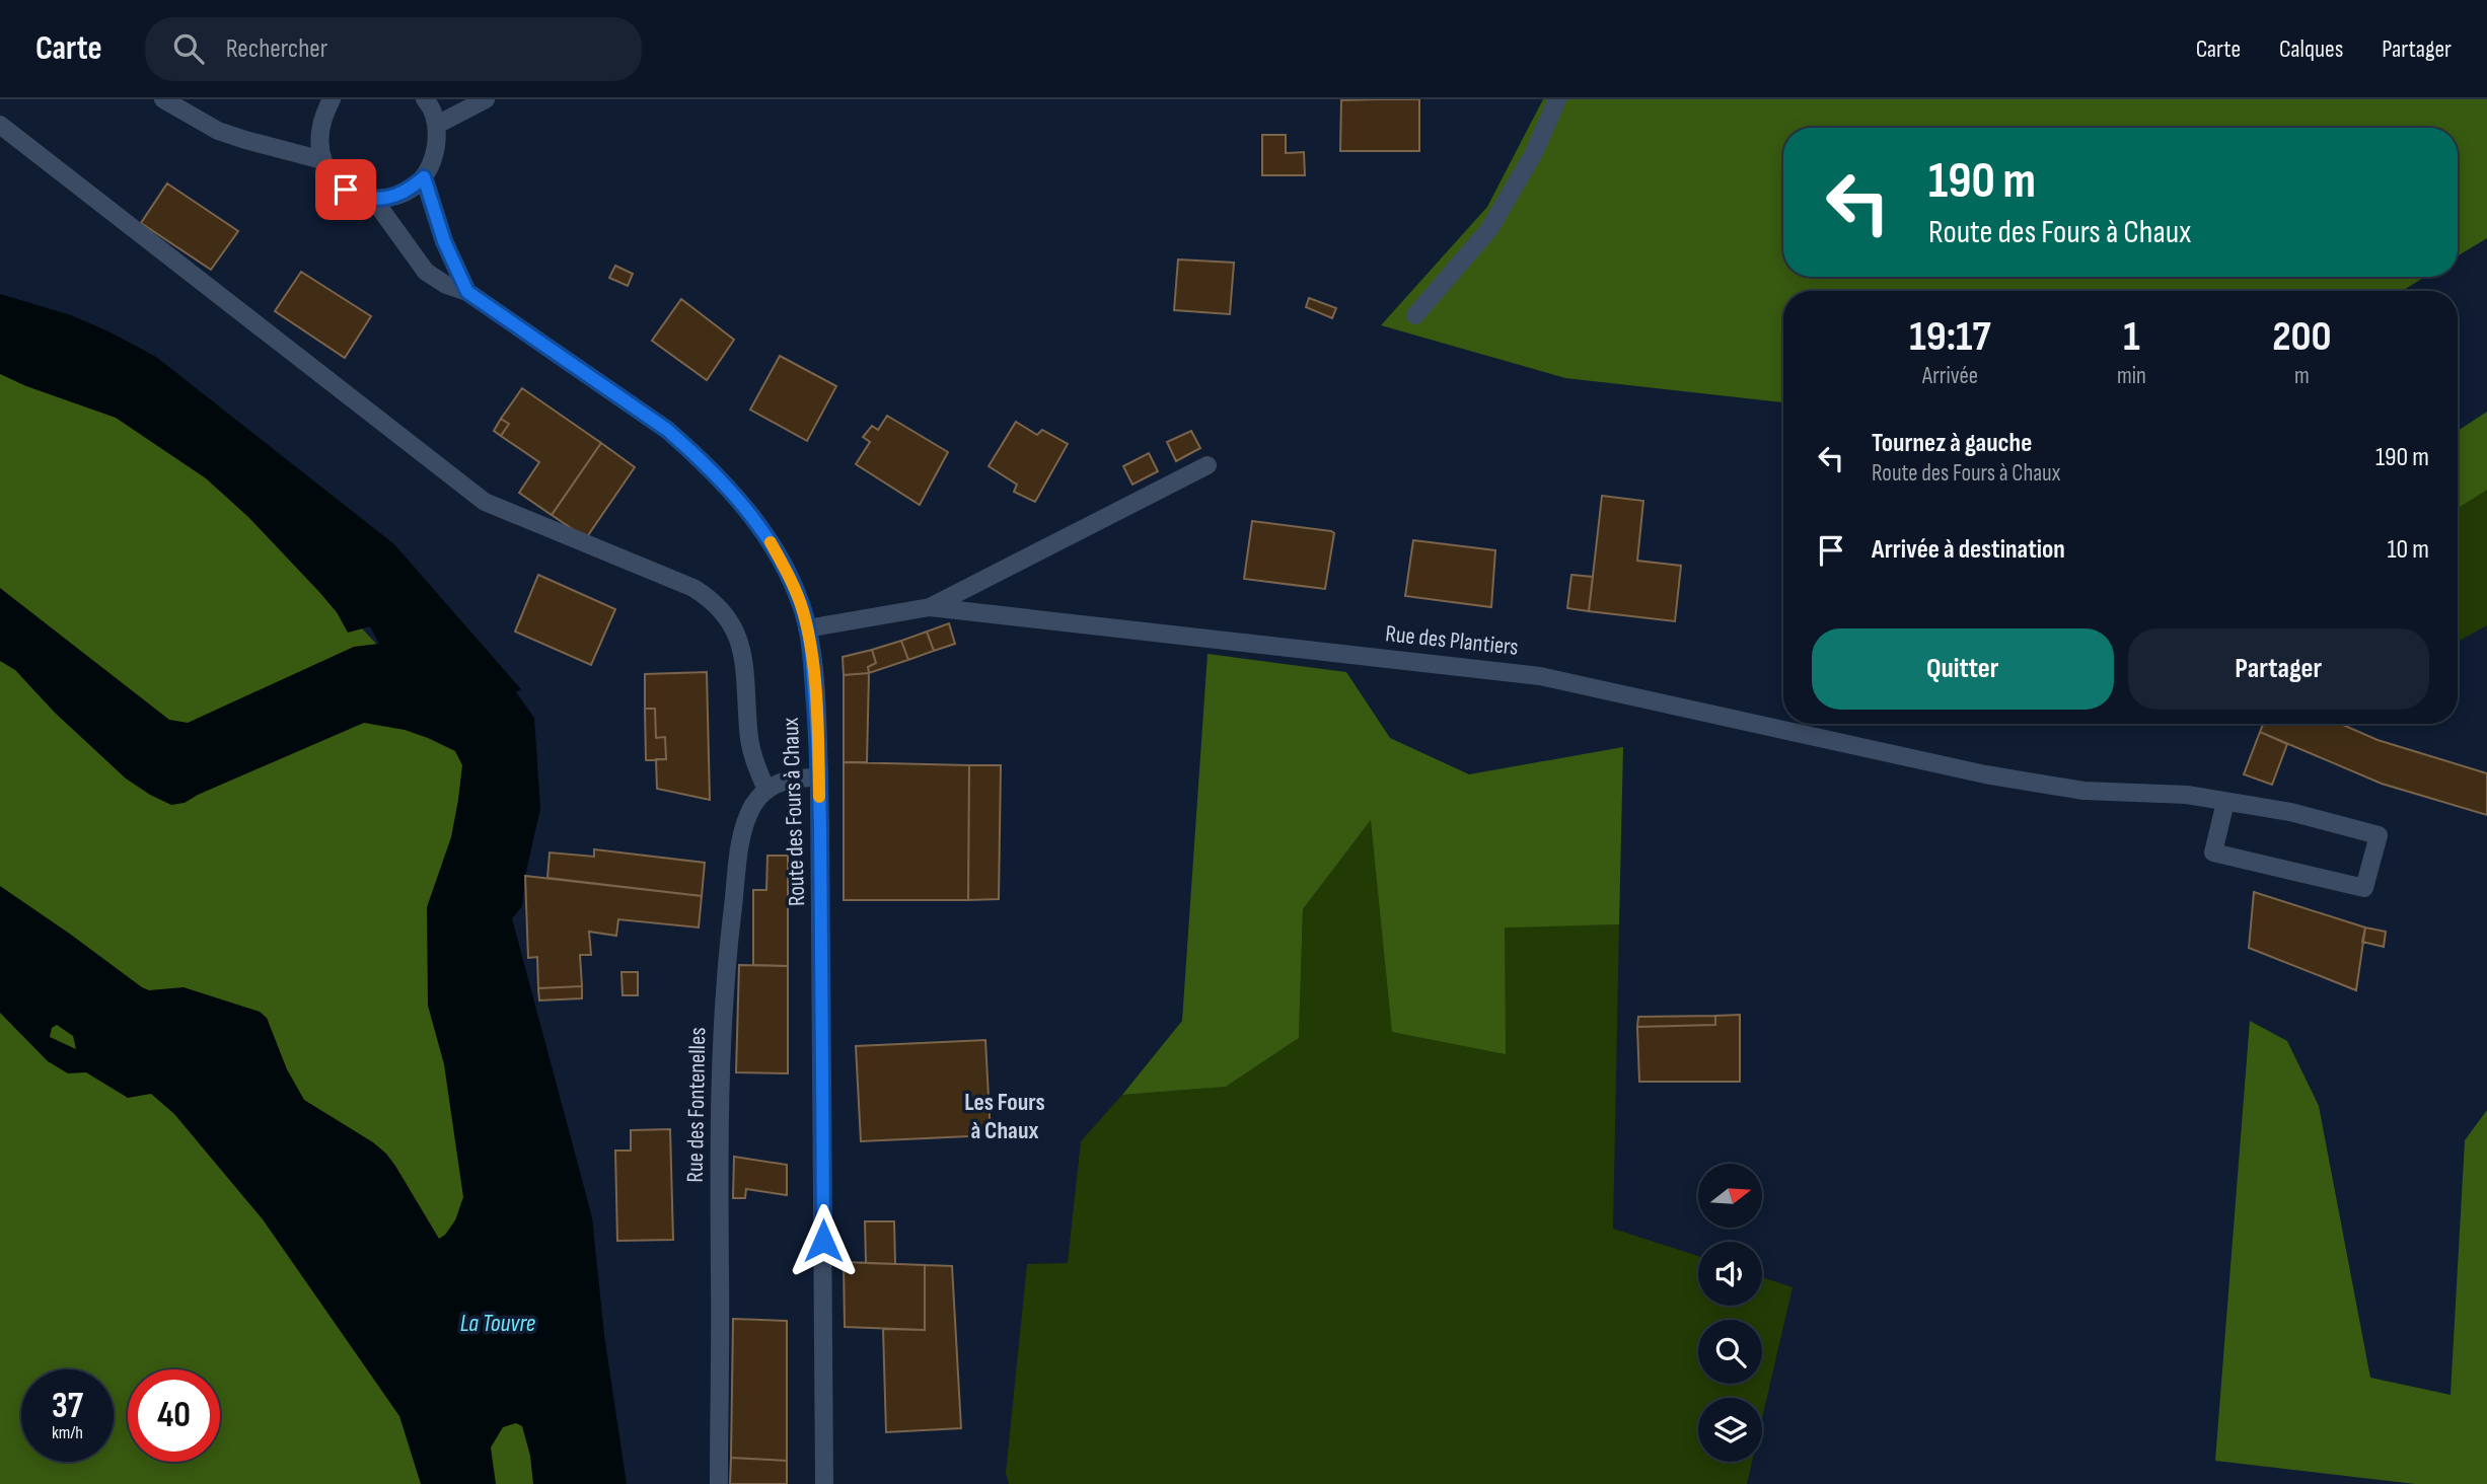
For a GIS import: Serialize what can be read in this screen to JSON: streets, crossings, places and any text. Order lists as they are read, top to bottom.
{
  "streets": {
    "street": ["Rue des Plantiers", "Route des Fours à Chaux", "Rue des Fontenelles"]
  },
  "crossings": [
    ["Rue des Plantiers", "Route des Fours à Chaux"]
  ],
  "districts": ["Les Fours à Chaux"],
  "water": ["La Touvre"],
  "north": "right",
  "page": {
    "header": "Carte",
    "search": "Rechercher",
    "nav": ["Carte", "Calques", "Partager"],
    "turn": ["190 m", "Route des Fours à Chaux"],
    "eta": [
      "19:17",
      "Arrivée",
      "1",
      "min",
      "200",
      "m"
    ],
    "list": [
      {
        "name": "Tournez à gauche",
        "note": "Route des Fours à Chaux",
        "value": "190 m"
      },
      {
        "name": "Arrivée à destination",
        "value": "10 m"
      }
    ],
    "buttons": ["Quitter", "Partager"],
    "speed": "37 km/h",
    "limit": "40"
  }
}
